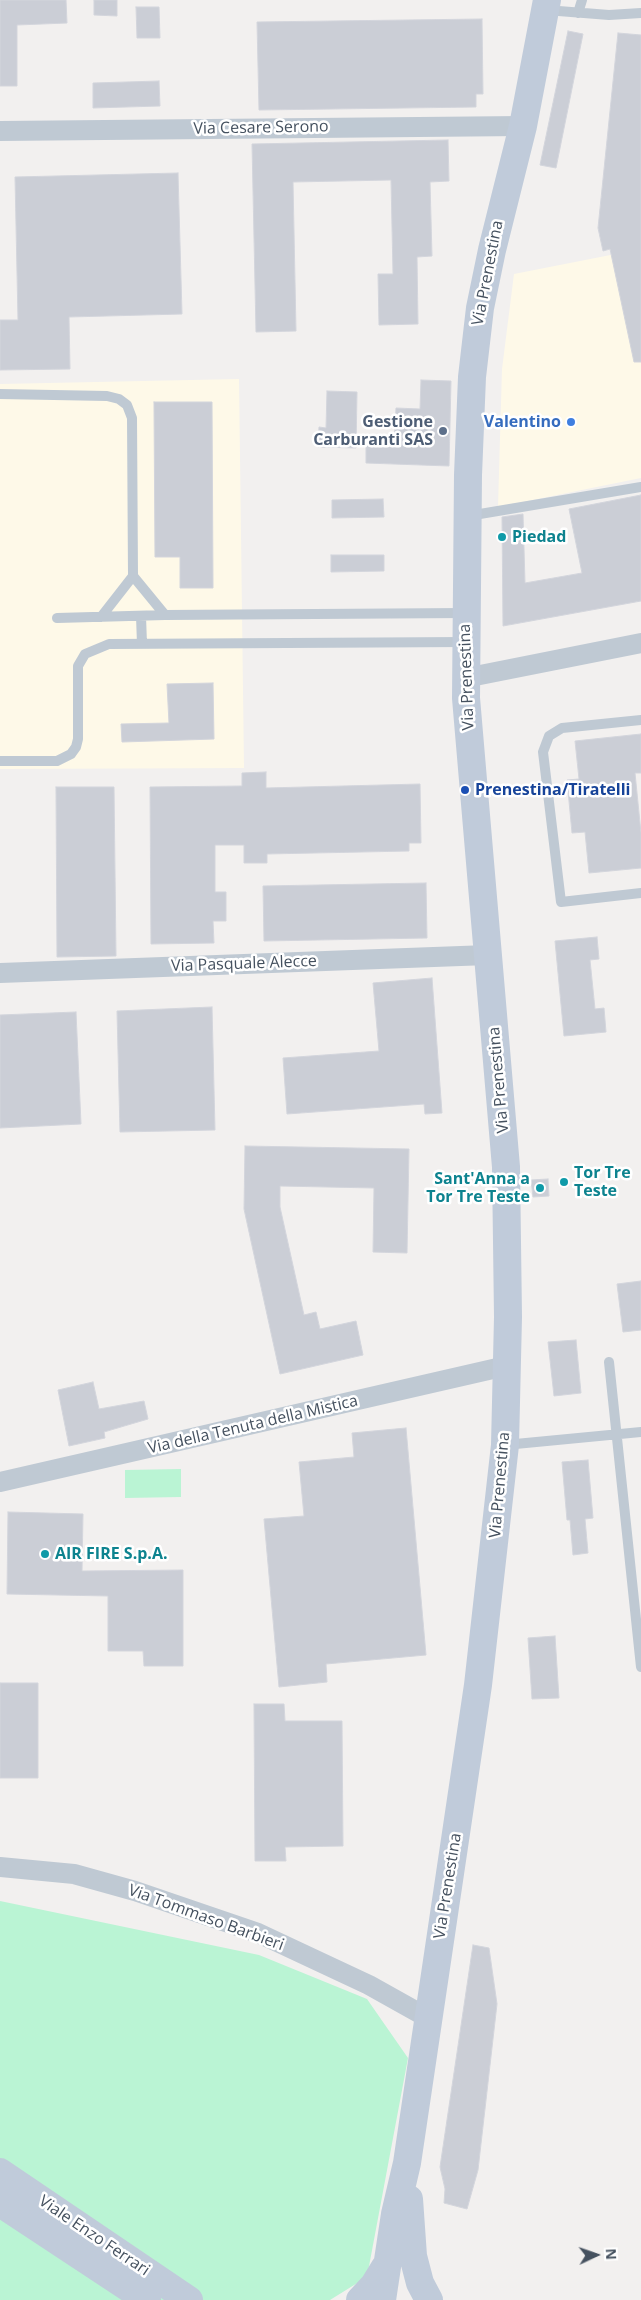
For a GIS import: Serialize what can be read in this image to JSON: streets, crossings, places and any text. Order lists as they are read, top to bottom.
{
  "streets": {
    "street": [
      "Via Cesare Serono",
      "Via Prenestina",
      "Via Pasquale Alecce",
      "Via della Tenuta della Mistica",
      "Via Tommaso Barbieri",
      "Viale Enzo Ferrari"
    ]
  },
  "crossings": [
    ["Via Cesare Serono", "Via Prenestina"],
    ["Via Prenestina", "Via Pasquale Alecce"],
    ["Via Prenestina", "Via della Tenuta della Mistica"],
    ["Via Prenestina", "Via Tommaso Barbieri"]
  ],
  "places": [
    "Valentino",
    "Gestione Carburanti SAS",
    "Piedad",
    "Prenestina/Tiratelli",
    "Tor Tre Teste",
    "Sant'Anna a Tor Tre Teste",
    "AIR FIRE S.p.A."
  ],
  "north": "right"
}
